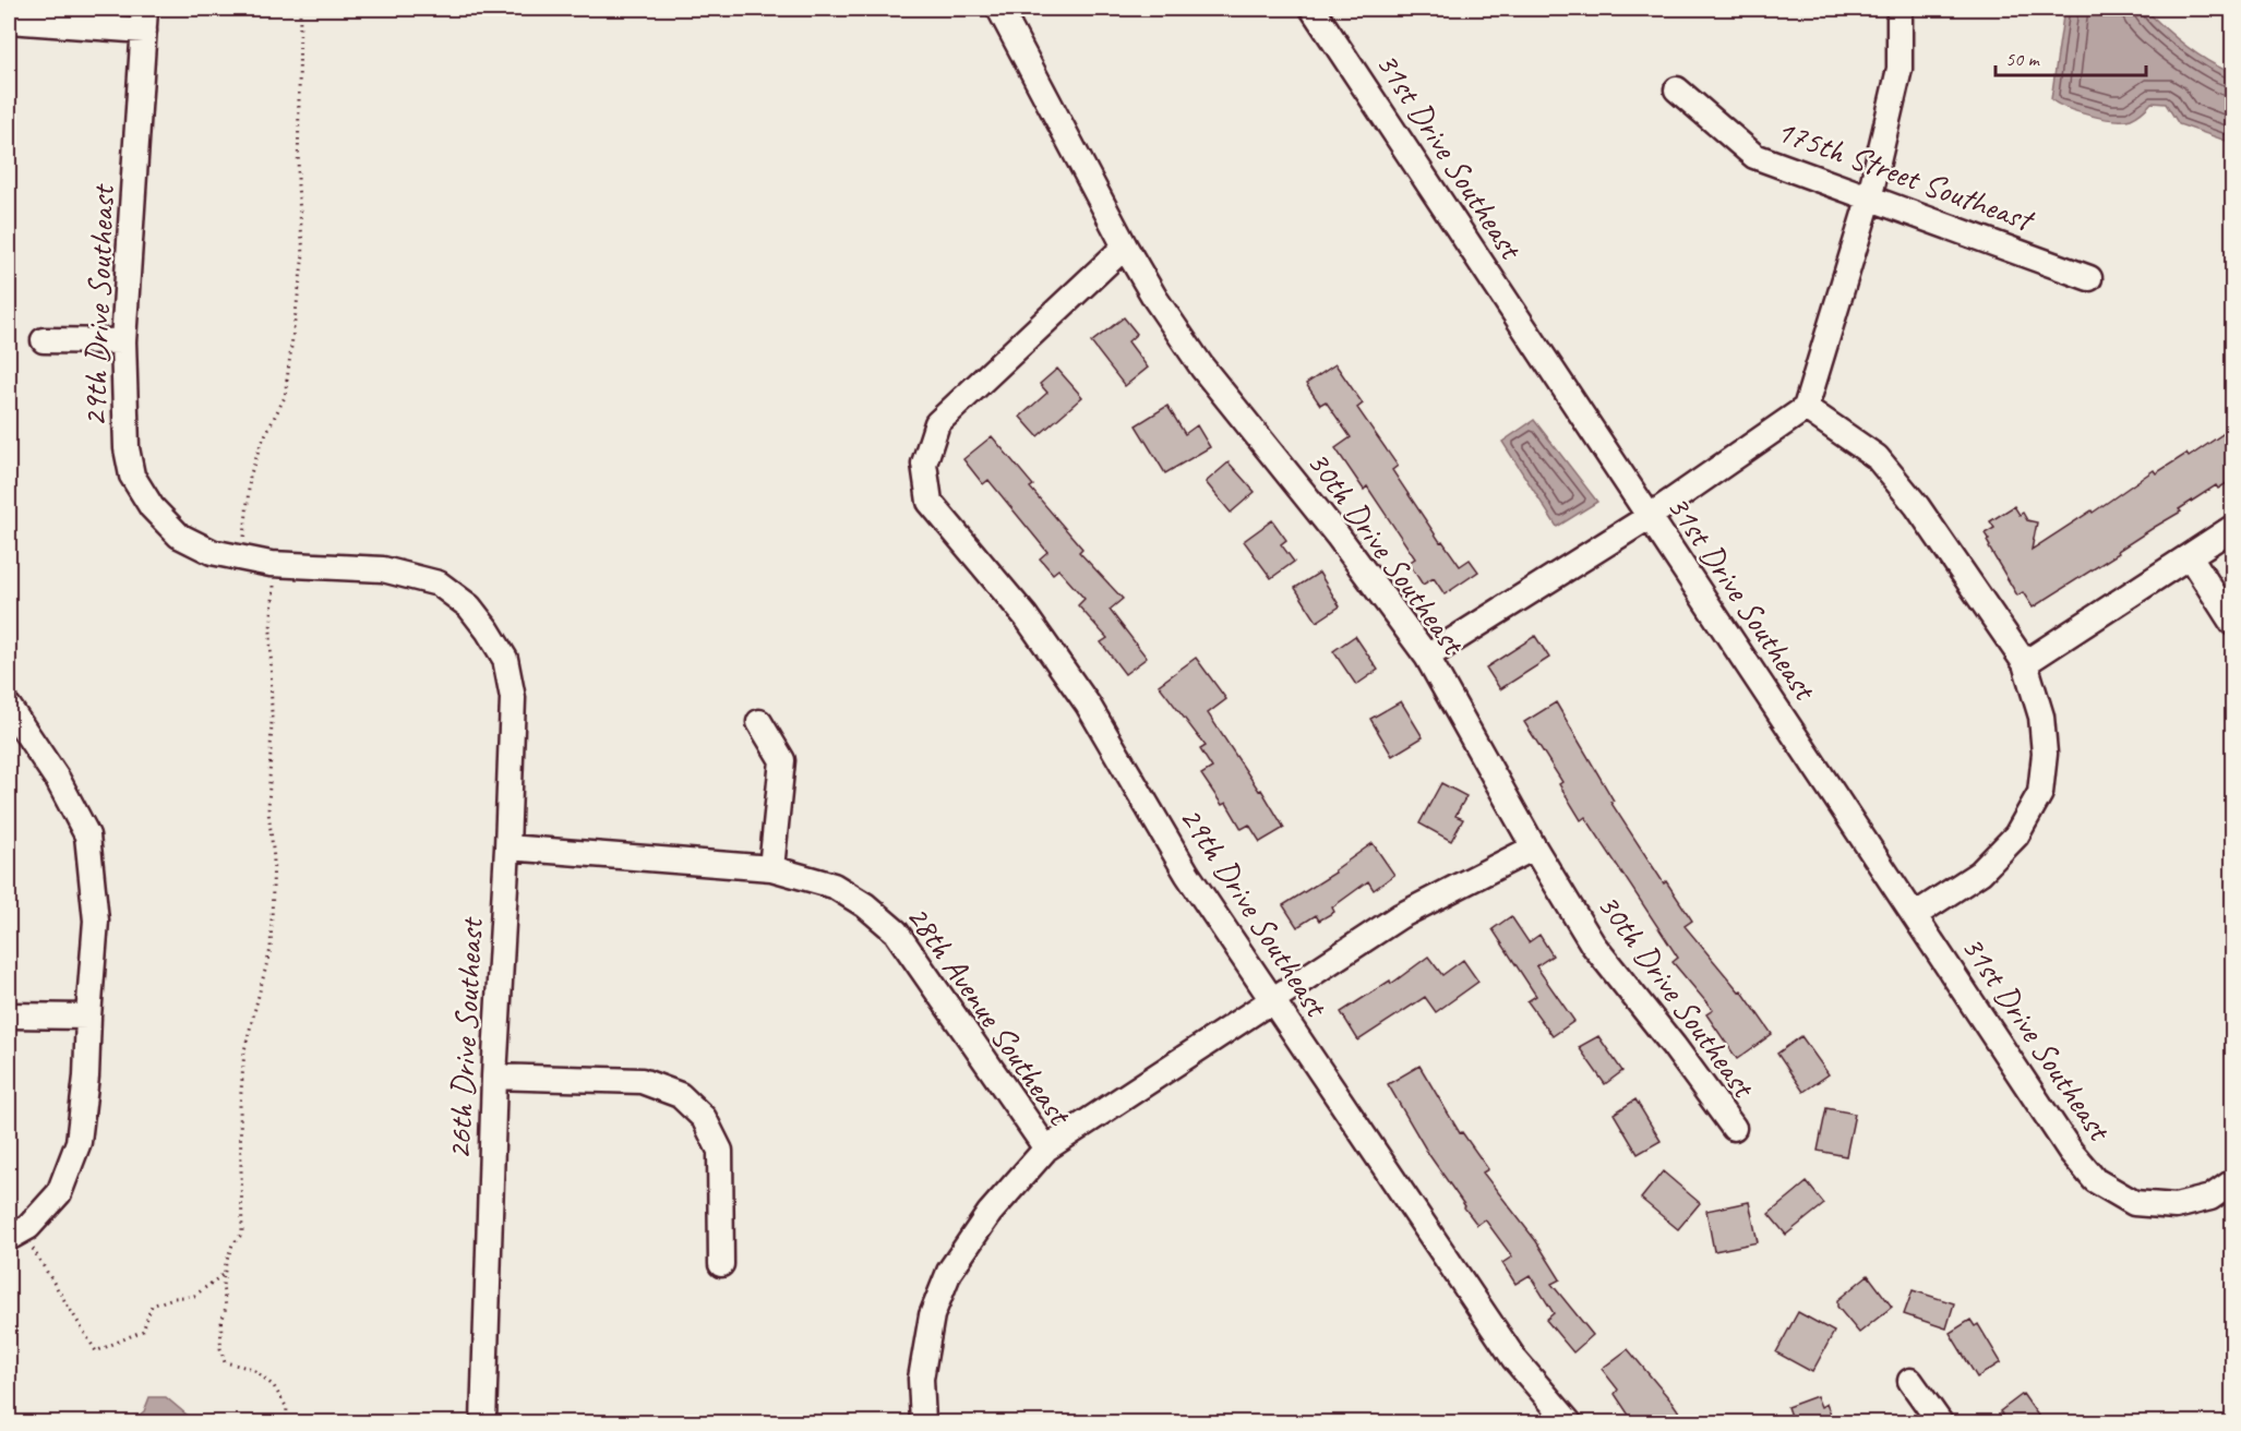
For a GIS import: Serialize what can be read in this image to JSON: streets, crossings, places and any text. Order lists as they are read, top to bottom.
{
  "streets": {
    "street": [
      "31st Drive Southeast",
      "175th Street Southeast",
      "29th Drive Southeast",
      "30th Drive Southeast",
      "28th Avenue Southeast",
      "26th Drive Southeast"
    ]
  },
  "crossings": [
    ["29th Drive Southeast", "30th Drive Southeast"],
    ["29th Drive Southeast", "26th Drive Southeast"],
    ["28th Avenue Southeast", "26th Drive Southeast"]
  ],
  "scale_bar": "50 m"
}
